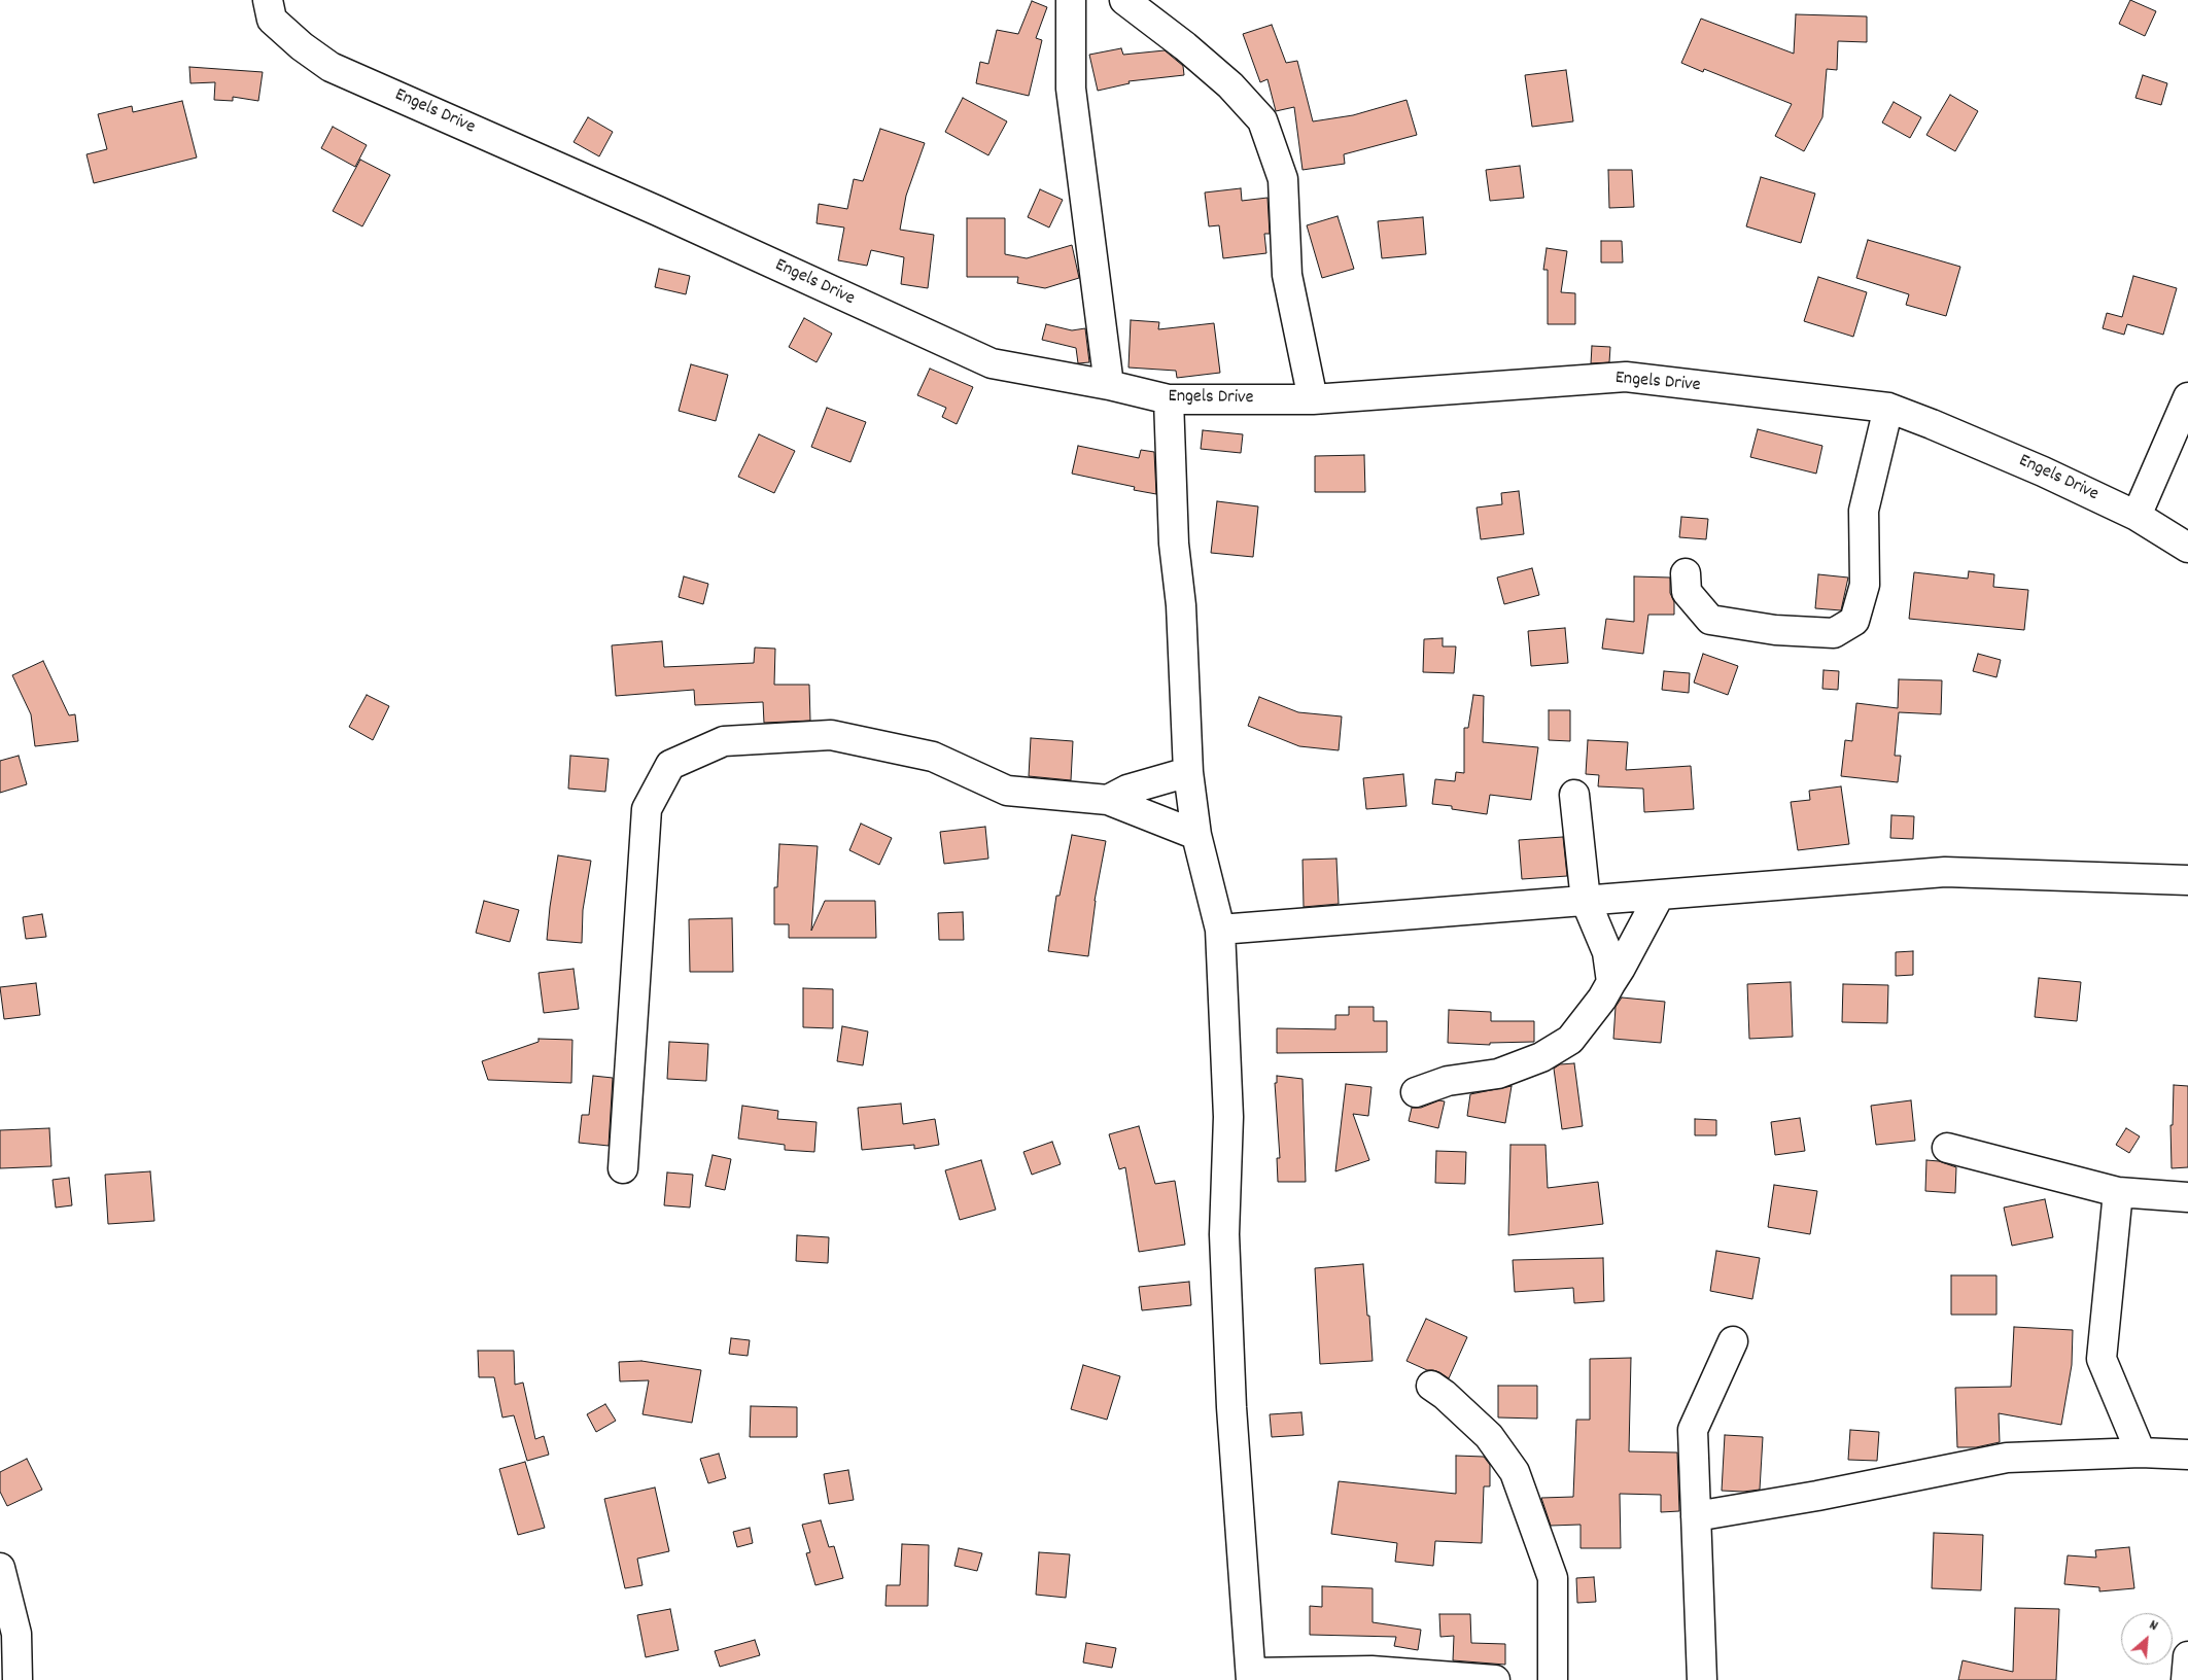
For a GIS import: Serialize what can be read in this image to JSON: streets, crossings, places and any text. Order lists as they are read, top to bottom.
{
  "streets": {
    "street": ["Engels Drive"]
  },
  "north": "top right"
}
